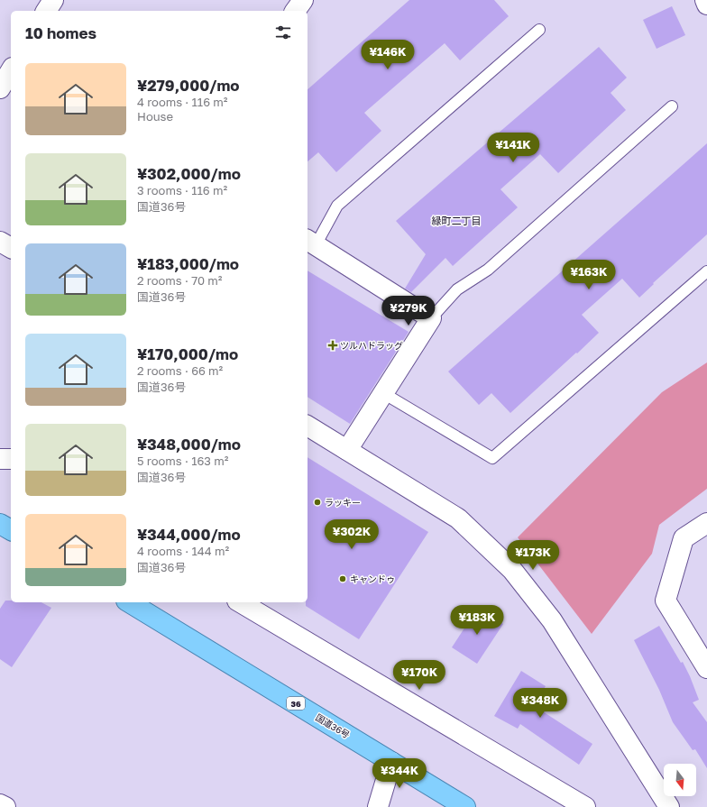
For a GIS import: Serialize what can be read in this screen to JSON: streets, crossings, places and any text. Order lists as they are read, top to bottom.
{
  "streets": {
    "highway": ["36", "国道36号"]
  },
  "districts": ["緑町二丁目"],
  "places": {
    "health": ["ツルハドラッグ"],
    "other": ["ラッキー", "キャンドゥ"]
  },
  "north": "bottom",
  "page": {
    "heading": "10 homes",
    "price": [
      "¥146K",
      "¥141K",
      "¥163K",
      "¥279K",
      "¥302K",
      "¥173K",
      "¥183K",
      "¥170K",
      "¥348K",
      "¥344K"
    ],
    "list": [
      {
        "name": "¥279,000/mo",
        "note": "4 rooms · 116 m² · House"
      },
      {
        "name": "¥302,000/mo",
        "note": "3 rooms · 116 m² · 国道36号"
      },
      {
        "name": "¥183,000/mo",
        "note": "2 rooms · 70 m² · 国道36号"
      },
      {
        "name": "¥170,000/mo",
        "note": "2 rooms · 66 m² · 国道36号"
      },
      {
        "name": "¥348,000/mo",
        "note": "5 rooms · 163 m² · 国道36号"
      },
      {
        "name": "¥344,000/mo",
        "note": "4 rooms · 144 m² · 国道36号"
      }
    ]
  }
}
